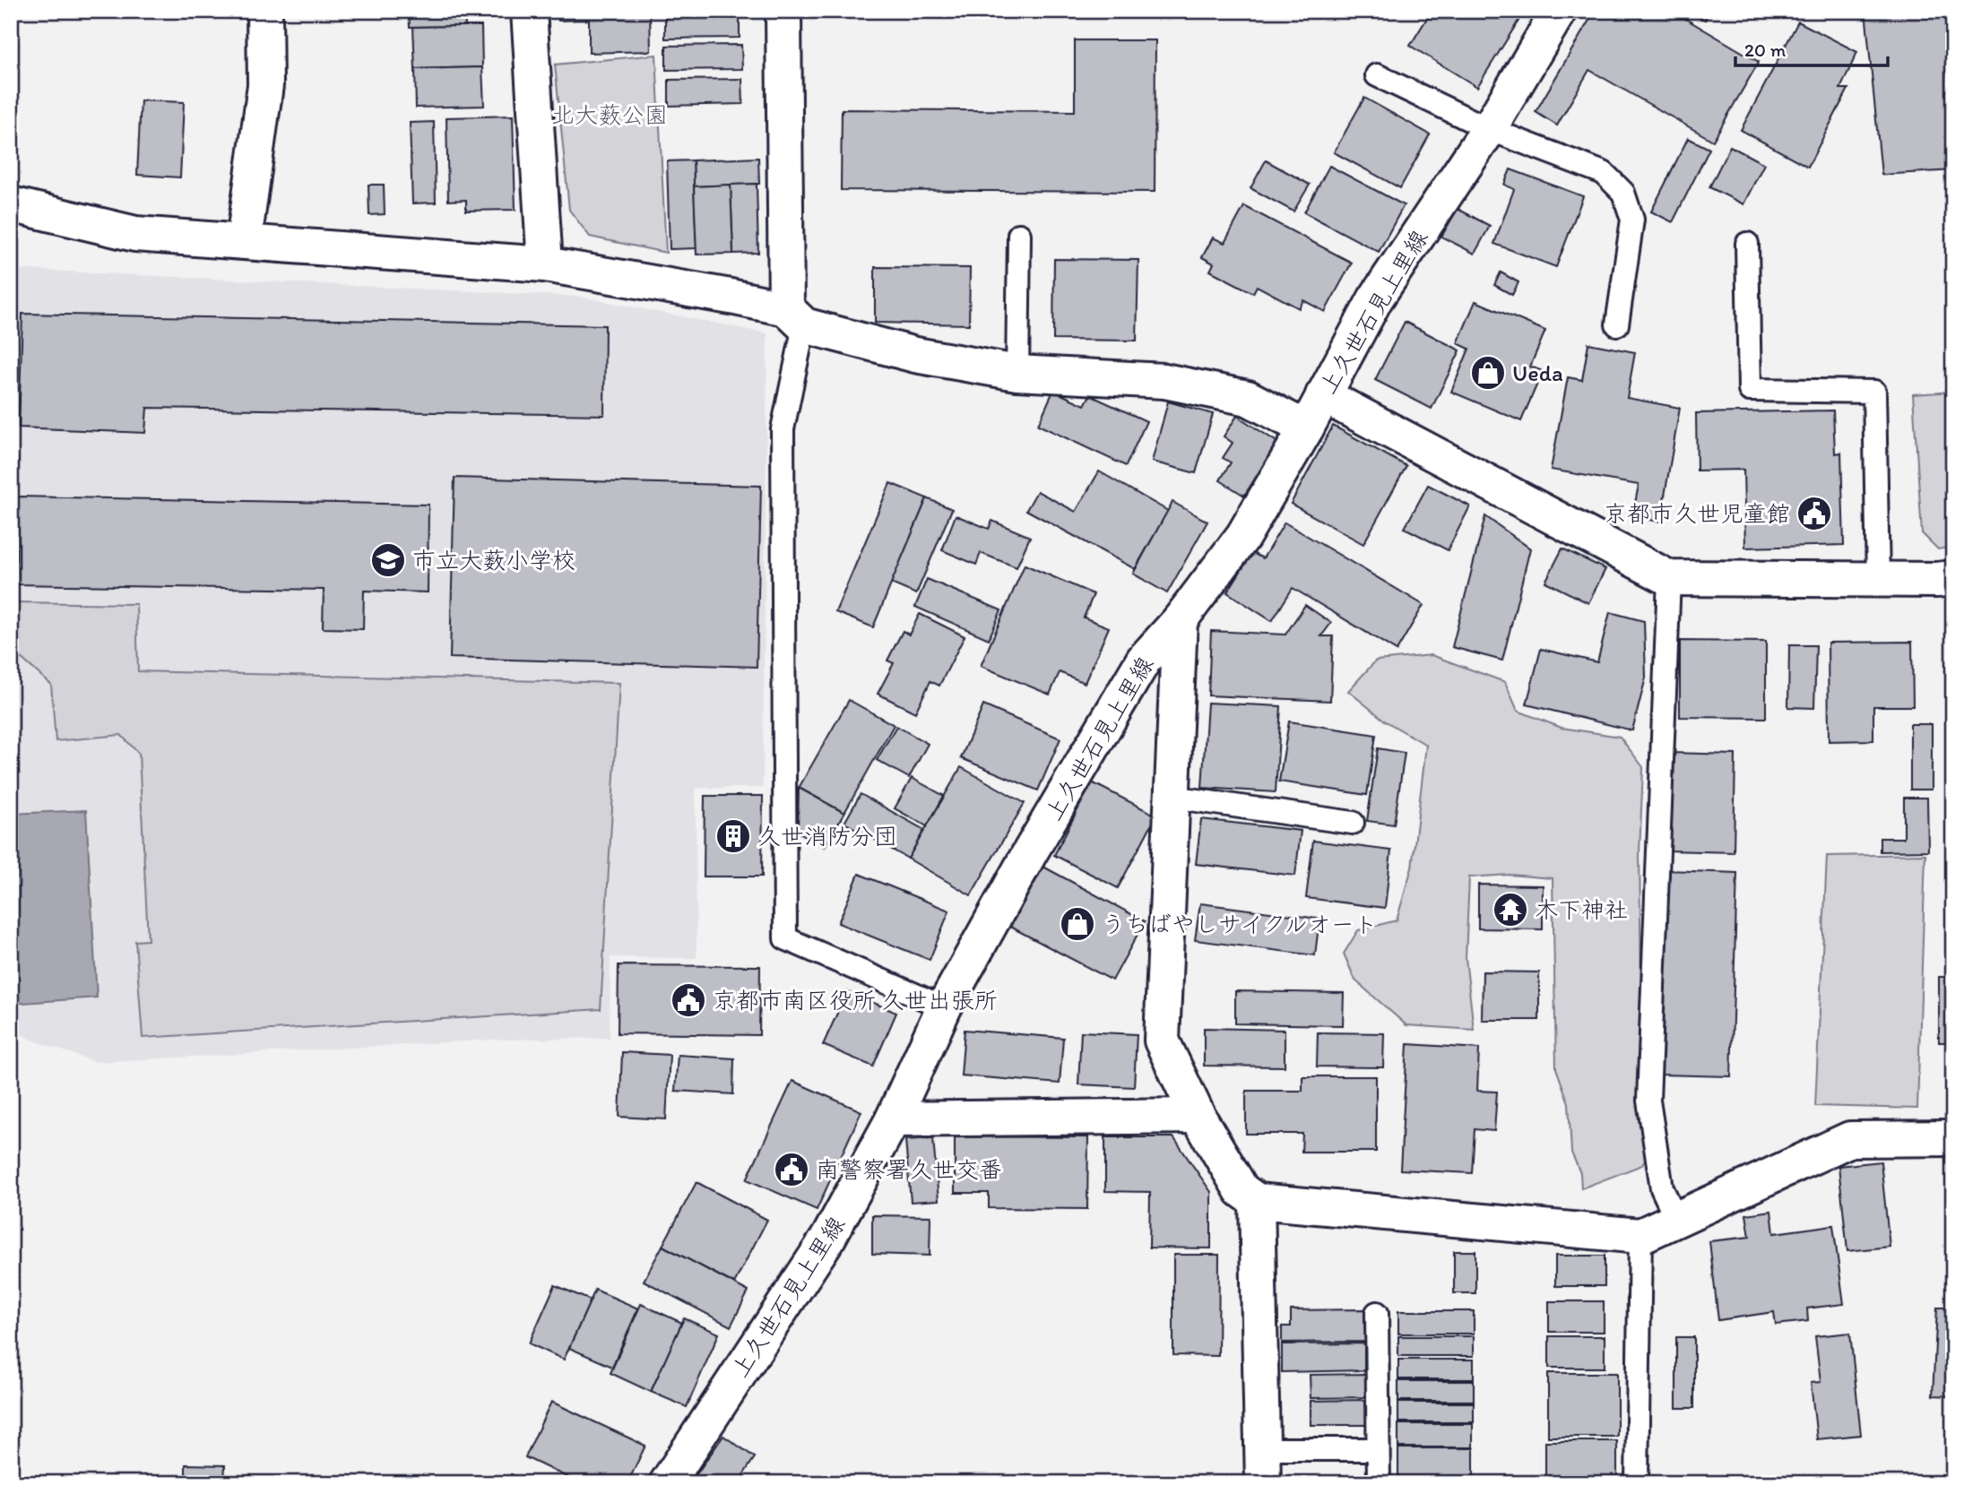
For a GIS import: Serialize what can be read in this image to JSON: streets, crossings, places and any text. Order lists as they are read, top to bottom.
{
  "streets": {
    "street": ["上久世石見上里線"]
  },
  "parks": ["北大薮公園"],
  "places": {
    "shop": ["Ueda", "うちばやしサイクルオート"],
    "public building": ["京都市久世児童館", "京都市南区役所 久世出張所", "南警察署久世交番"],
    "school or university": ["市立大薮小学校"],
    "building": ["久世消防分団"],
    "temple": ["木下神社"]
  },
  "scale_bar": "20 m"
}
